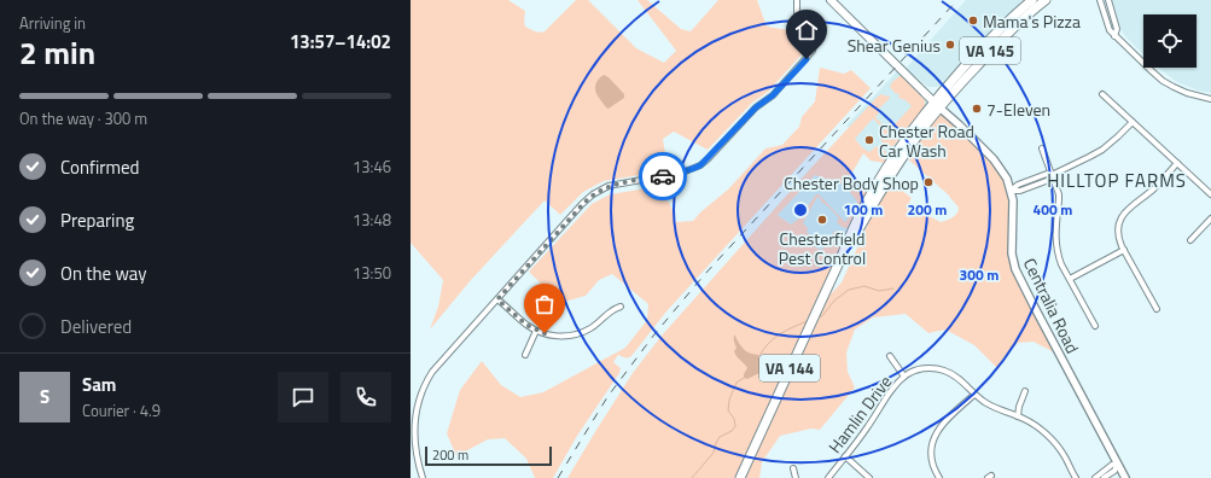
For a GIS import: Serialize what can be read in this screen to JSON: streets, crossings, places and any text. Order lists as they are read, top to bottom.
{
  "streets": {
    "main road": ["VA 145", "Centralia Road", "VA 144"],
    "street": ["Hamlin Drive"]
  },
  "crossings": [
    ["VA 145", "Centralia Road"],
    ["VA 145", "VA 144"],
    ["Centralia Road", "VA 144"]
  ],
  "districts": ["HILLTOP FARMS"],
  "places": [
    "Mama's Pizza",
    "Shear Genius",
    "7-Eleven",
    "Chester Road Car Wash",
    "Chester Body Shop",
    "Chesterfield Pest Control"
  ],
  "scale_bar": "200 m",
  "page": {
    "heading": ["2 min", "Arriving in", "13:57–14:02"],
    "panel": ["Sam", "Courier · 4.9"],
    "bar": "On the way · 300 m",
    "list": [
      ["Confirmed", "13:46"],
      ["Preparing", "13:48"],
      ["On the way", "13:50"],
      "Delivered"
    ],
    "round": "S",
    "scale": "200 m"
  },
  "rings": [
    "100 m",
    "200 m",
    "400 m",
    "300 m"
  ]
}
